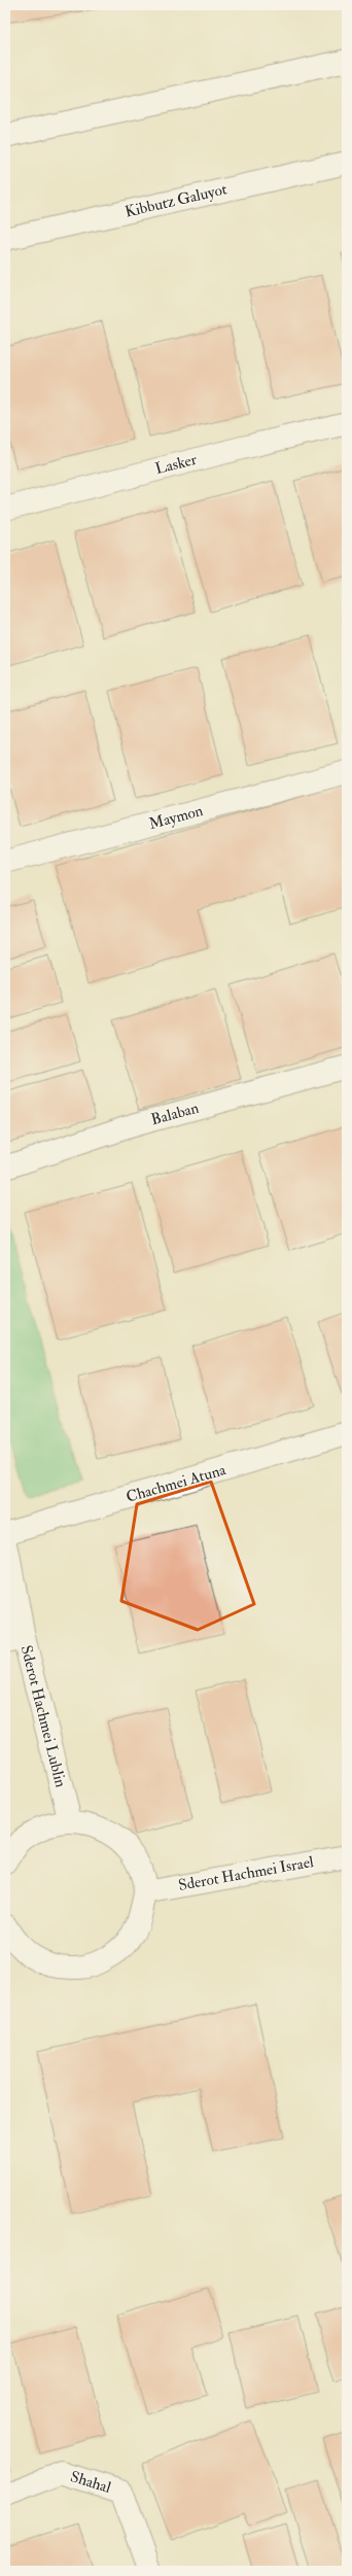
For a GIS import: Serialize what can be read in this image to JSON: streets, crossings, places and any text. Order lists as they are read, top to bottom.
{
  "streets": {
    "street": [
      "Kibbutz Galuyot",
      "Lasker",
      "Maymon",
      "Balaban",
      "Chachmei Atuna",
      "Sderot Hachmei Lublin",
      "Sderot Hachmei Israel",
      "Shahal"
    ]
  }
}
